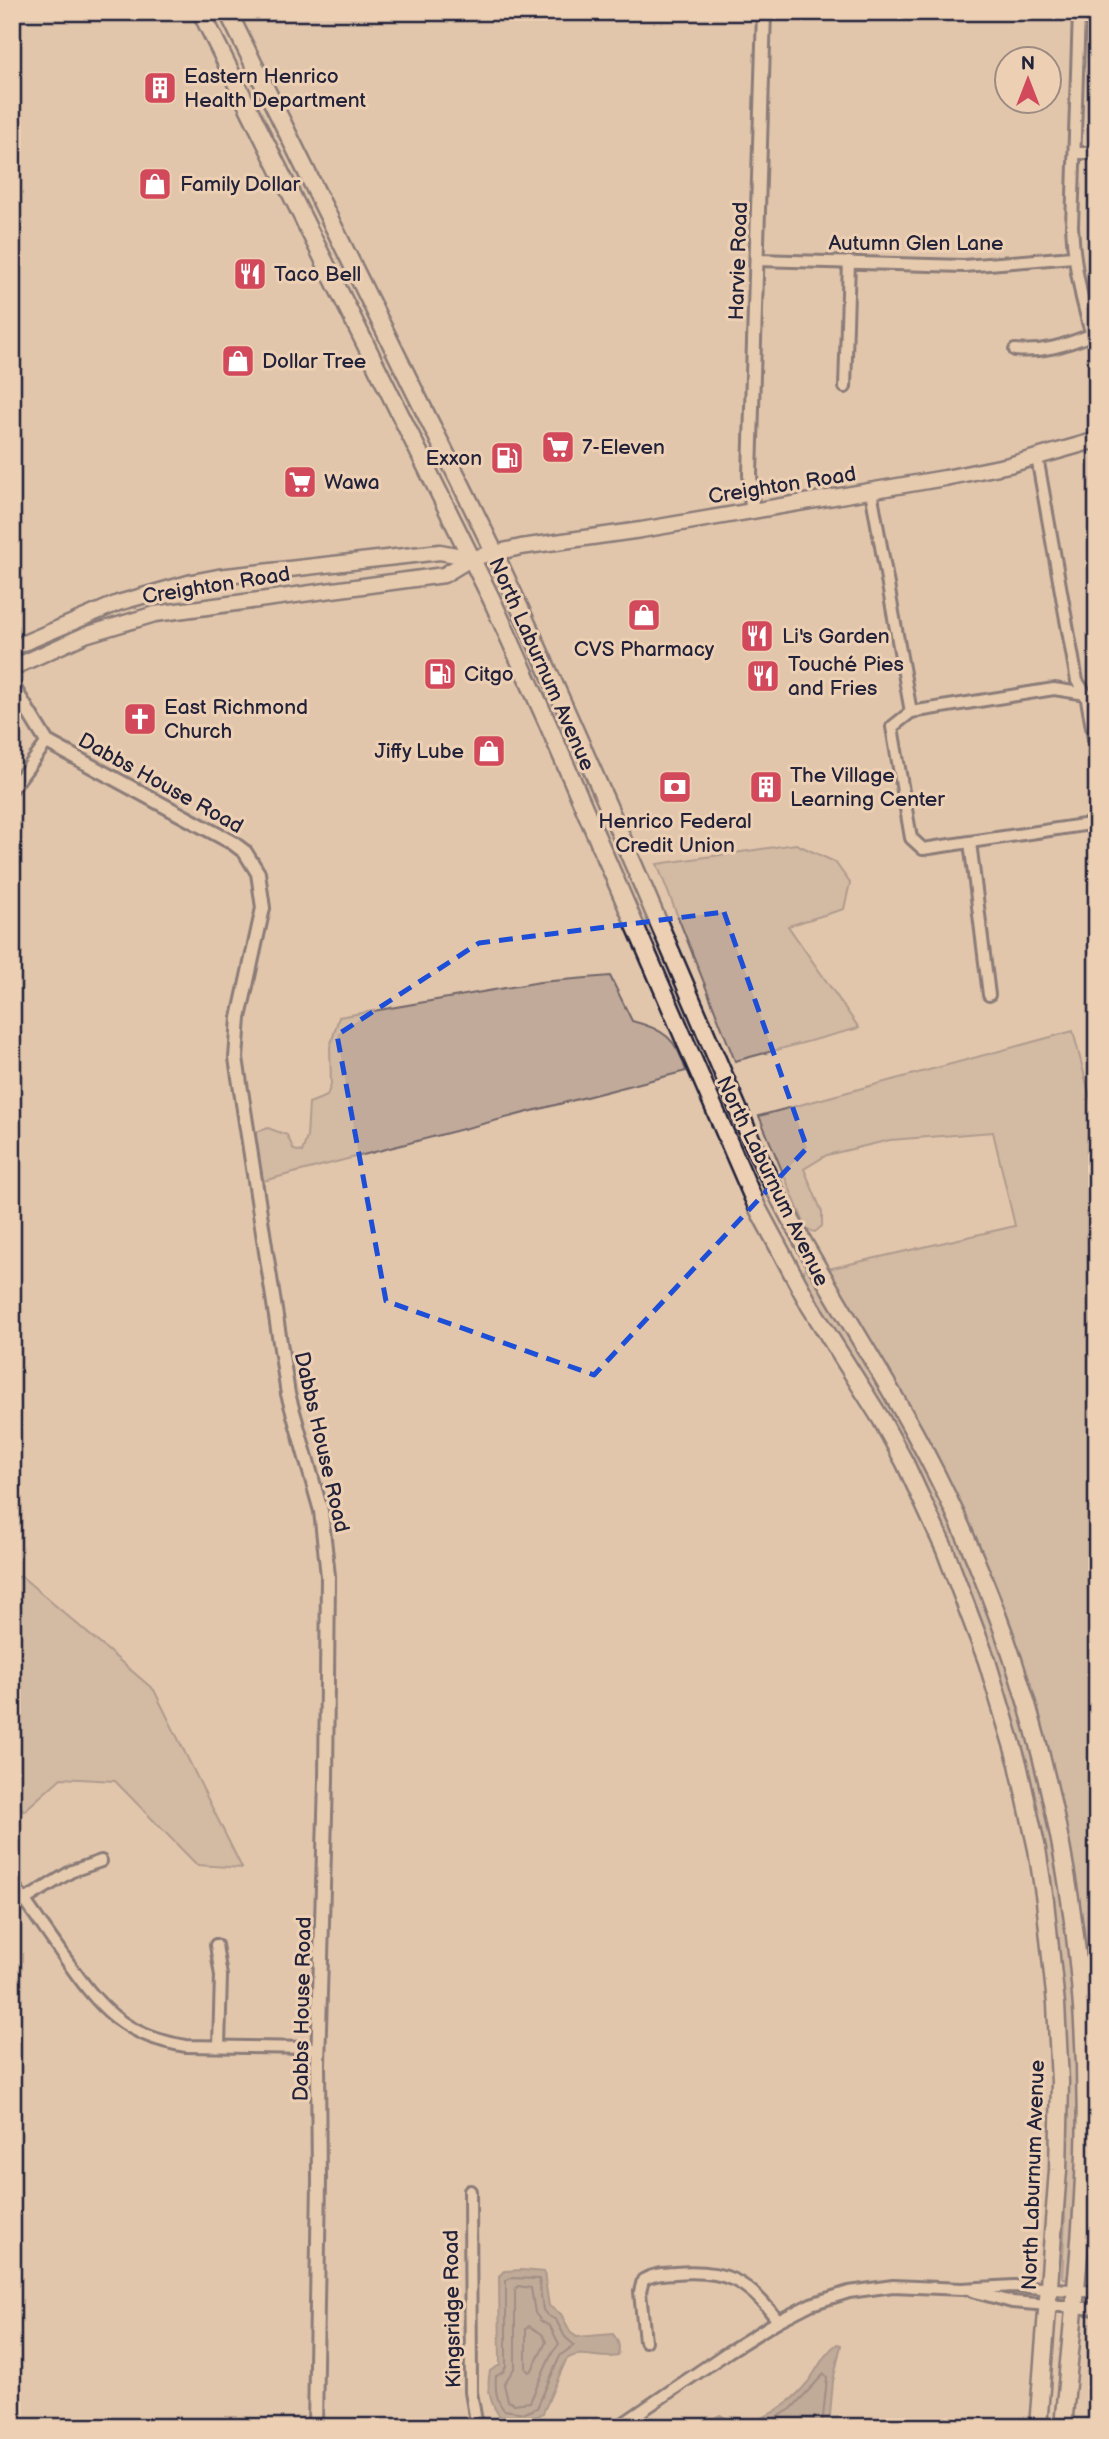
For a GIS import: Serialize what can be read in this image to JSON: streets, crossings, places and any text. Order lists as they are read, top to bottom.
{
  "streets": {
    "main road": ["Creighton Road", "North Laburnum Avenue"],
    "street": [
      "Autumn Glen Lane",
      "Harvie Road",
      "Dabbs House Road",
      "Kingsridge Road"
    ]
  },
  "crossings": [
    ["Autumn Glen Lane", "Harvie Road"],
    ["Harvie Road", "Creighton Road"],
    ["Creighton Road", "North Laburnum Avenue"]
  ],
  "places": {
    "building": ["Eastern Henrico Health Department", "The Village Learning Center"],
    "shop": [
      "Family Dollar",
      "Dollar Tree",
      "CVS Pharmacy",
      "Jiffy Lube"
    ],
    "restaurant": ["Taco Bell", "Li's Garden", "Touché Pies and Fries"],
    "supermarket": ["7-Eleven", "Wawa"],
    "fuel station": ["Exxon", "Citgo"],
    "church": ["East Richmond Church"],
    "bank": ["Henrico Federal Credit Union"]
  },
  "north": "top"
}
